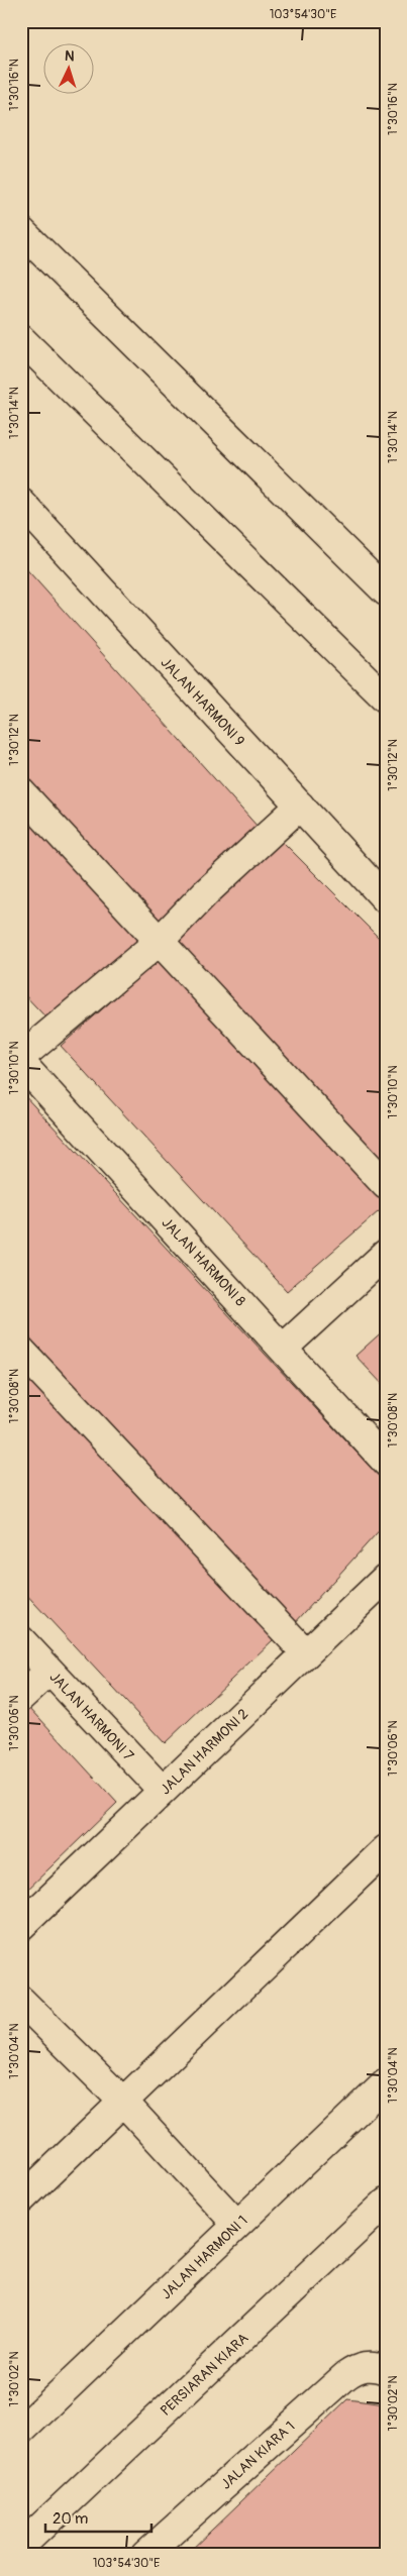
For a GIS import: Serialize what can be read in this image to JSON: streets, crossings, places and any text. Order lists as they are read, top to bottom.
{
  "streets": {
    "street": [
      "JALAN HARMONI 9",
      "JALAN HARMONI 8",
      "JALAN HARMONI 7",
      "JALAN HARMONI 2",
      "JALAN HARMONI 1",
      "PERSIARAN KIARA",
      "JALAN KIARA 1"
    ]
  },
  "crossings": [
    ["JALAN HARMONI 7", "JALAN HARMONI 2"]
  ],
  "scale_bar": "20 m",
  "north": "top",
  "coordinates": [
    "103°54'30\"E",
    "1°30'16\"N",
    "1°30'14\"N",
    "1°30'12\"N",
    "1°30'10\"N",
    "1°30'08\"N",
    "1°30'06\"N",
    "1°30'04\"N",
    "1°30'02\"N"
  ]
}
